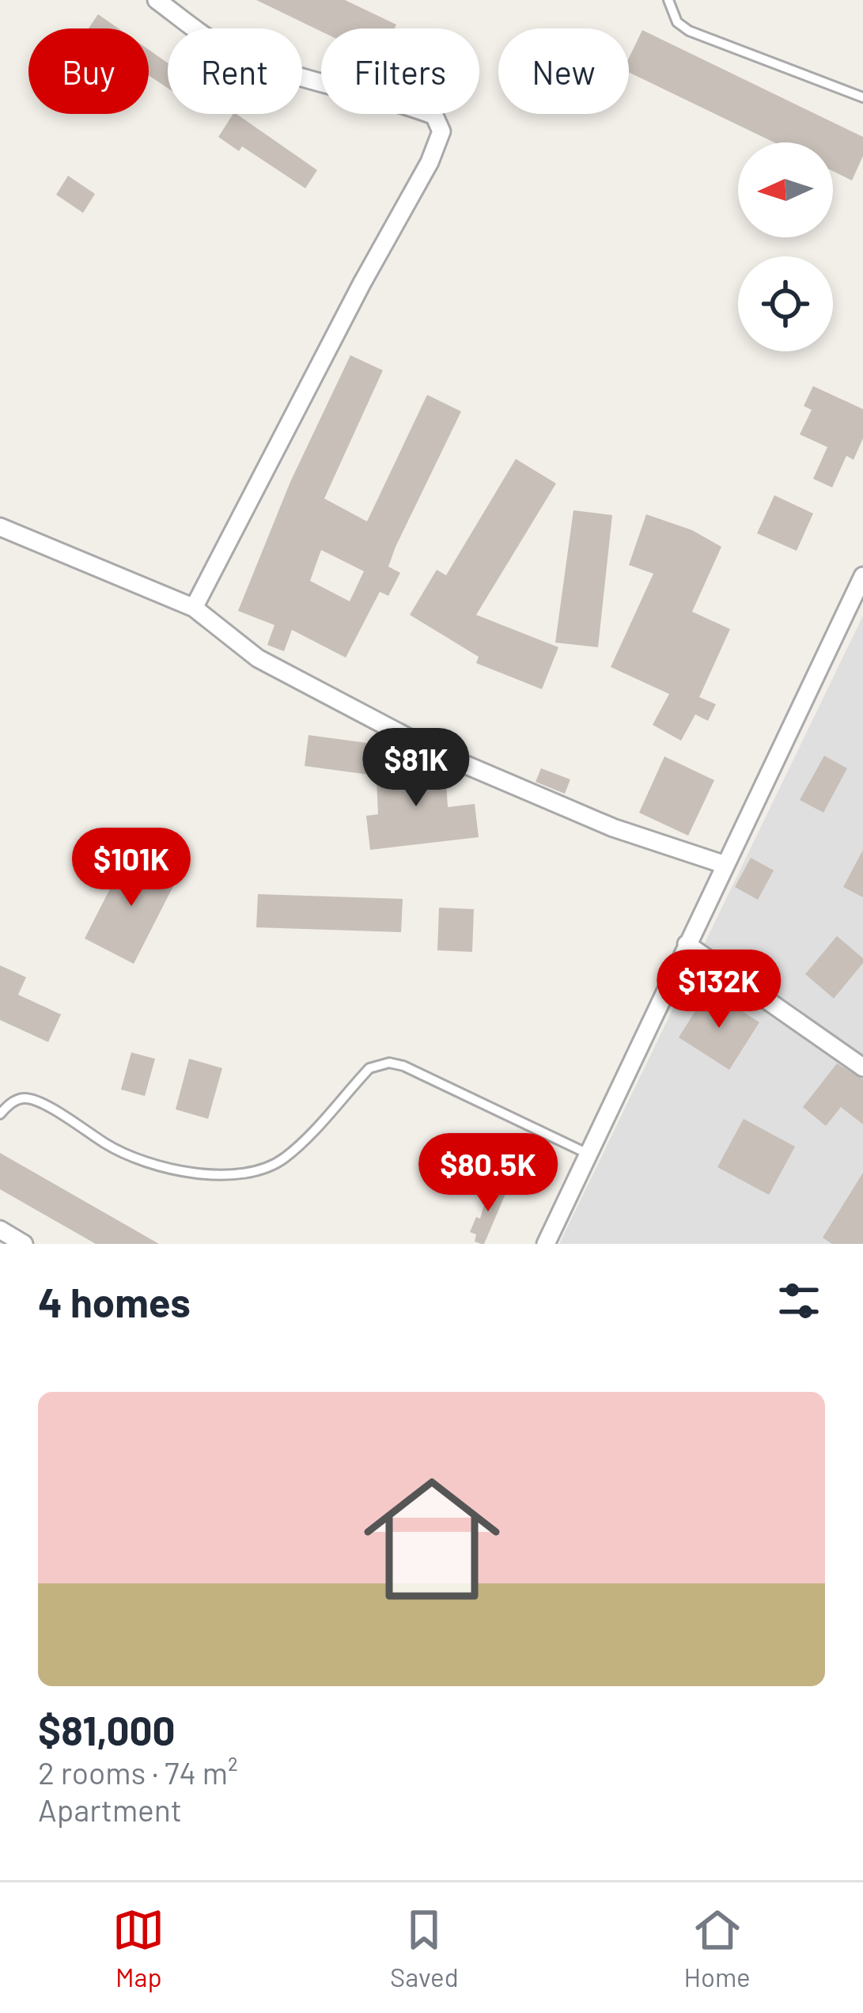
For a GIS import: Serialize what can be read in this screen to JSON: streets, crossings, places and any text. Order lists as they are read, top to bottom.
{
  "north": "left",
  "page": {
    "chip": [
      "Buy",
      "Rent",
      "Filters",
      "New"
    ],
    "price": [
      "$81K",
      "$101K",
      "$132K",
      "$80.5K"
    ],
    "heading": "4 homes",
    "list": [
      {
        "name": "$81,000",
        "note": "2 rooms · 74 m² · Apartment"
      }
    ],
    "tabs": ["Map", "Saved", "Home"]
  }
}
